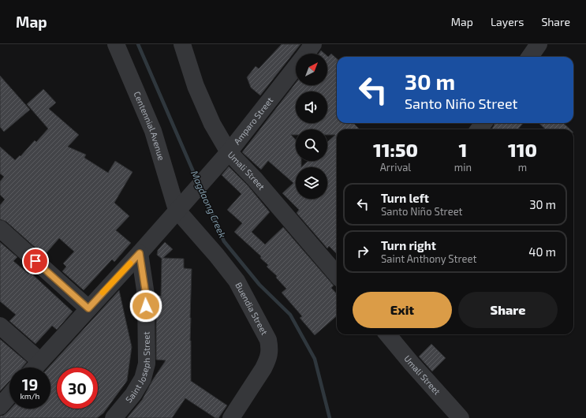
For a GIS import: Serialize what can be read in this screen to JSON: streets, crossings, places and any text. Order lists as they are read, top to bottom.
{
  "streets": {
    "street": [
      "Amparo Street",
      "Centennial Avenue",
      "Umali Street",
      "Buendia Street",
      "Saint Joseph Street"
    ]
  },
  "crossings": [
    ["Amparo Street", "Centennial Avenue"],
    ["Amparo Street", "Umali Street"],
    ["Amparo Street", "Buendia Street"],
    ["Amparo Street", "Saint Joseph Street"],
    ["Centennial Avenue", "Buendia Street"]
  ],
  "water": ["Magdaong Creek"],
  "north": "top right",
  "page": {
    "header": "Map",
    "nav": ["Map", "Layers", "Share"],
    "turn": ["30 m", "Santo Niño Street"],
    "eta": [
      "11:50",
      "Arrival",
      "1",
      "min",
      "110",
      "m"
    ],
    "list": [
      {
        "name": "Turn left",
        "note": "Santo Niño Street",
        "value": "30 m"
      },
      {
        "name": "Turn right",
        "note": "Saint Anthony Street",
        "value": "40 m"
      }
    ],
    "buttons": ["Exit", "Share"],
    "speed": "19 km/h",
    "limit": "30"
  }
}
